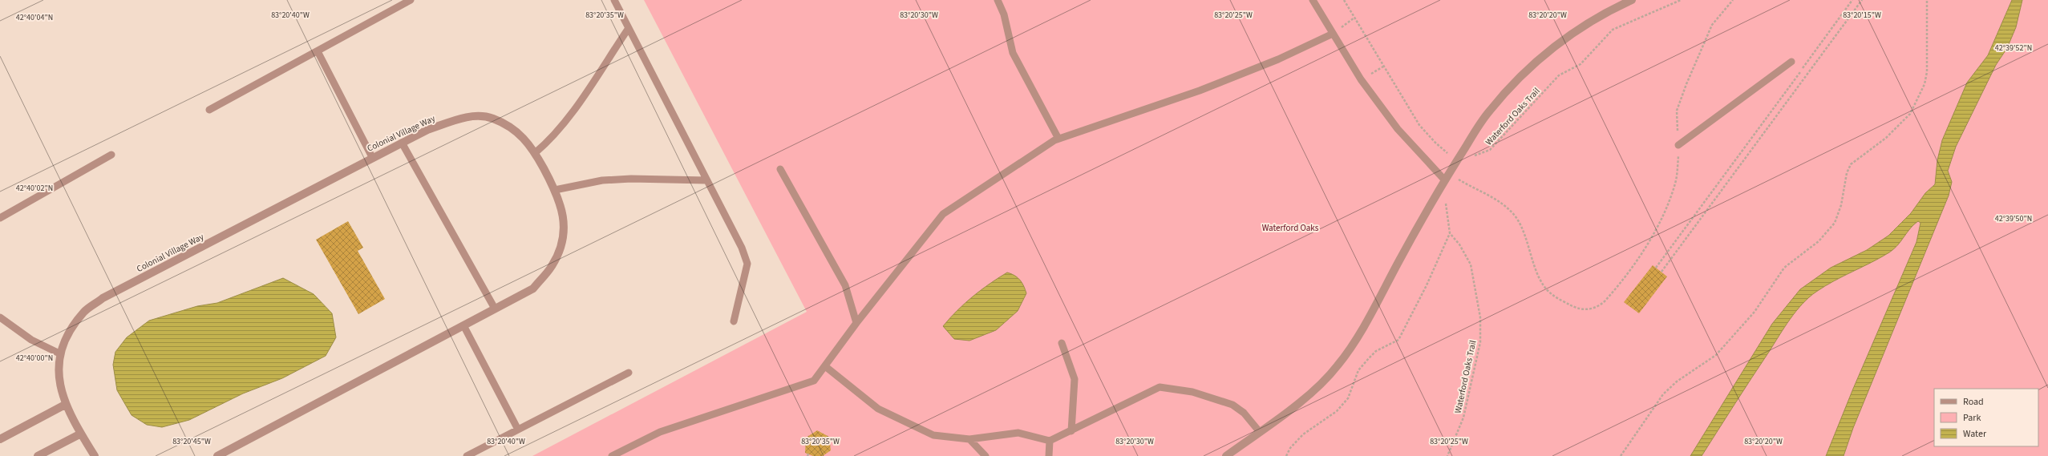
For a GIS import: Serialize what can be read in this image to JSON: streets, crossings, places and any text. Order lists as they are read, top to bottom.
{
  "streets": {
    "street": ["Colonial Village Way"],
    "path": ["Waterford Oaks Trail"]
  },
  "parks": ["Waterford Oaks"],
  "legend": ["Road", "Park", "Water"],
  "coordinates": [
    "83°20'35\"W",
    "83°20'30\"W",
    "83°20'25\"W",
    "83°20'20\"W",
    "83°20'40\"W",
    "83°20'15\"W",
    "42°40'04\"N",
    "42°39'52\"N",
    "42°40'02\"N",
    "42°39'50\"N",
    "42°40'00\"N",
    "83°20'45\"W"
  ]
}
